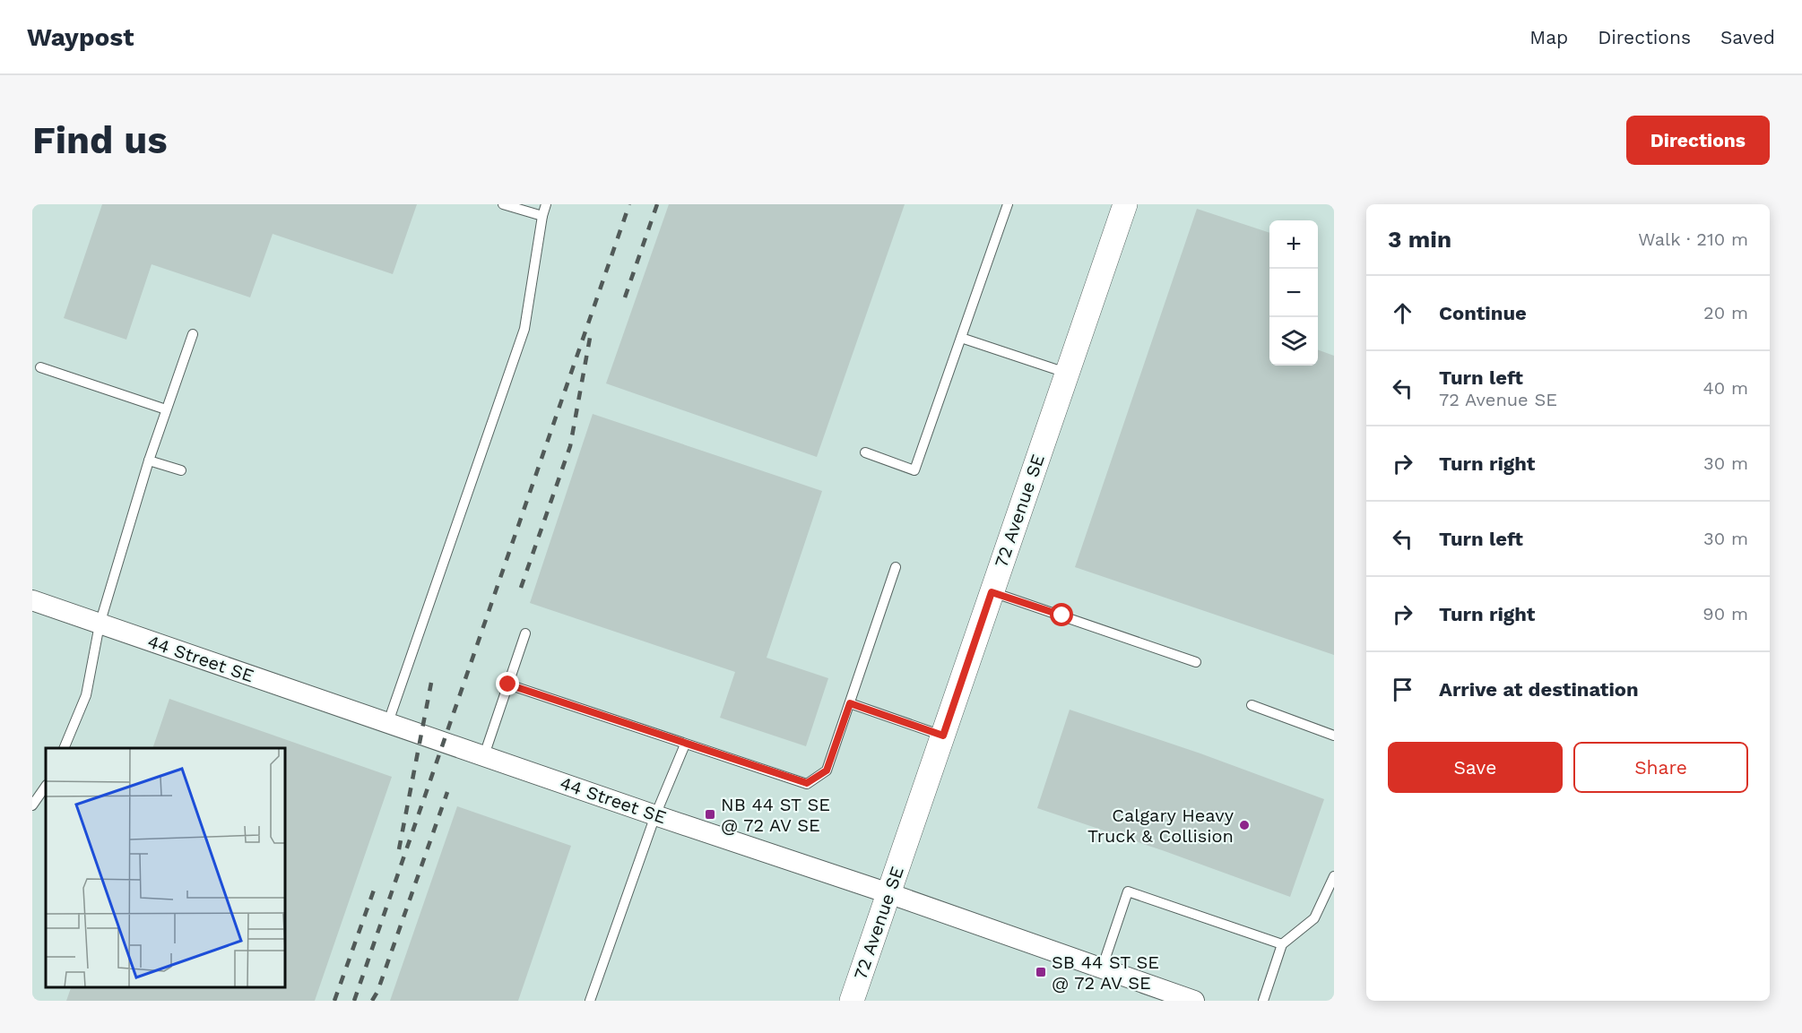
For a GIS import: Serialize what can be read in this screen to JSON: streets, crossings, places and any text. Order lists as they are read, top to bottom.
{
  "streets": {
    "street": ["72 Avenue SE", "44 Street SE"]
  },
  "crossings": [
    ["72 Avenue SE", "44 Street SE"]
  ],
  "places": {
    "transit": ["NB 44 ST SE @ 72 AV SE", "SB 44 ST SE @ 72 AV SE"],
    "other": ["Calgary Heavy Truck & Collision"]
  },
  "page": {
    "header": "Waypost",
    "nav": ["Map", "Directions", "Saved"],
    "buttons": [
      "Directions",
      ["Save", "Share"]
    ],
    "title": "Find us",
    "heading": ["3 min", "Walk · 210 m"],
    "map_buttons": ["+", "−"],
    "list": [
      ["Continue", "20 m"],
      ["Turn left", "72 Avenue SE", "40 m"],
      ["Turn right", "30 m"],
      ["Turn left", "30 m"],
      ["Turn right", "90 m"],
      "Arrive at destination"
    ]
  }
}
